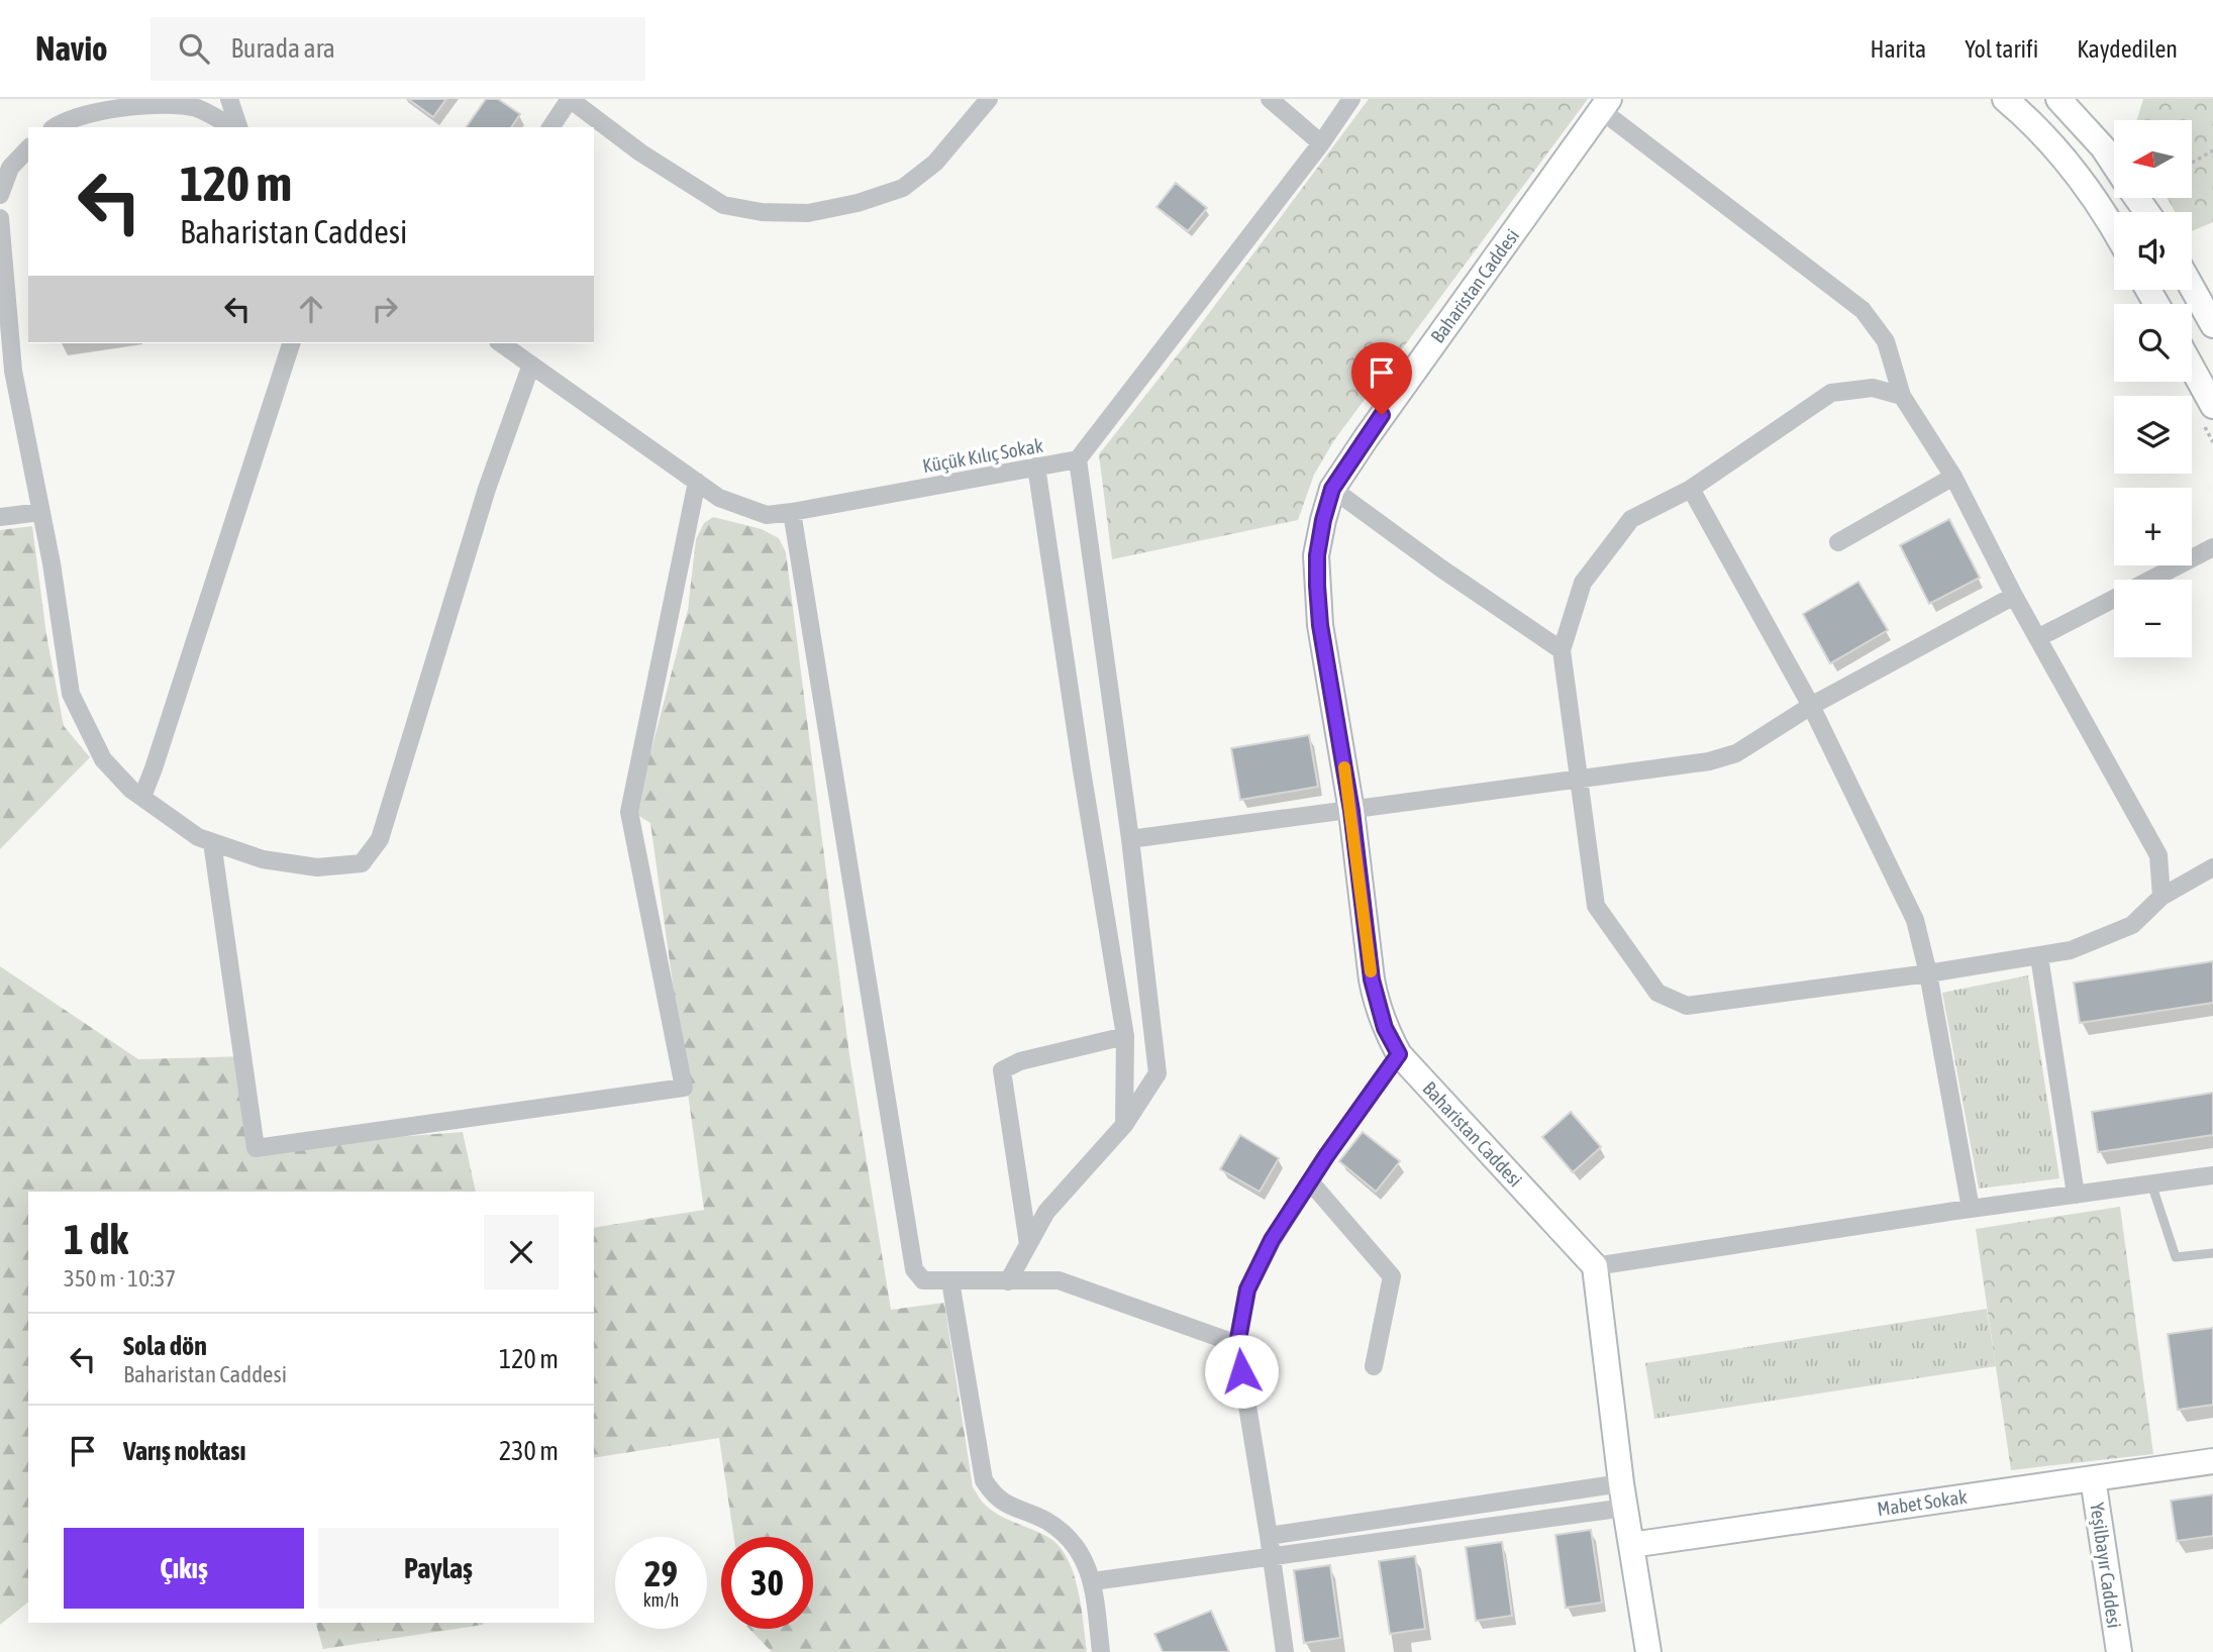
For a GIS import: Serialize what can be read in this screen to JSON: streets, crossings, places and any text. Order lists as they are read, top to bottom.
{
  "streets": {
    "street": [
      "Baharistan Caddesi",
      "Küçük Kılıç Sokak",
      "Mabet Sokak",
      "Yeşilbayır Caddesi"
    ]
  },
  "crossings": [
    ["Mabet Sokak", "Yeşilbayır Caddesi"]
  ],
  "north": "left",
  "page": {
    "header": "Navio",
    "search": "Burada ara",
    "nav": ["Harita", "Yol tarifi", "Kaydedilen"],
    "map_buttons": ["+", "−"],
    "turn": ["120 m", "Baharistan Caddesi"],
    "heading": ["1 dk", "350 m · 10:37"],
    "list": [
      {
        "name": "Sola dön",
        "note": "Baharistan Caddesi",
        "value": "120 m"
      },
      {
        "name": "Varış noktası",
        "value": "230 m"
      }
    ],
    "buttons": ["Çıkış", "Paylaş"],
    "speed": "29 km/h",
    "limit": "30"
  }
}
